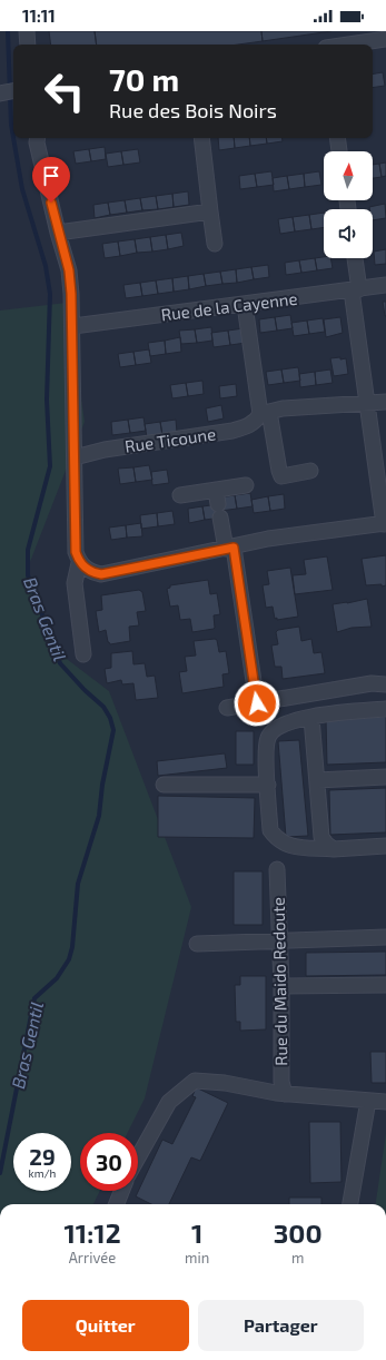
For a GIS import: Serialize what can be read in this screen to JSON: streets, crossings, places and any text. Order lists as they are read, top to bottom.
{
  "streets": {
    "street": ["Rue de la Cayenne", "Rue Ticoune", "Rue du Maido Redoute"]
  },
  "water": ["Bras Gentil"],
  "north": "top",
  "page": {
    "status": "11:11",
    "turn": ["70 m", "Rue des Bois Noirs"],
    "speed": "29 km/h",
    "limit": "30",
    "eta": [
      "11:12",
      "Arrivée",
      "1",
      "min",
      "300",
      "m"
    ],
    "buttons": ["Quitter", "Partager"]
  }
}
